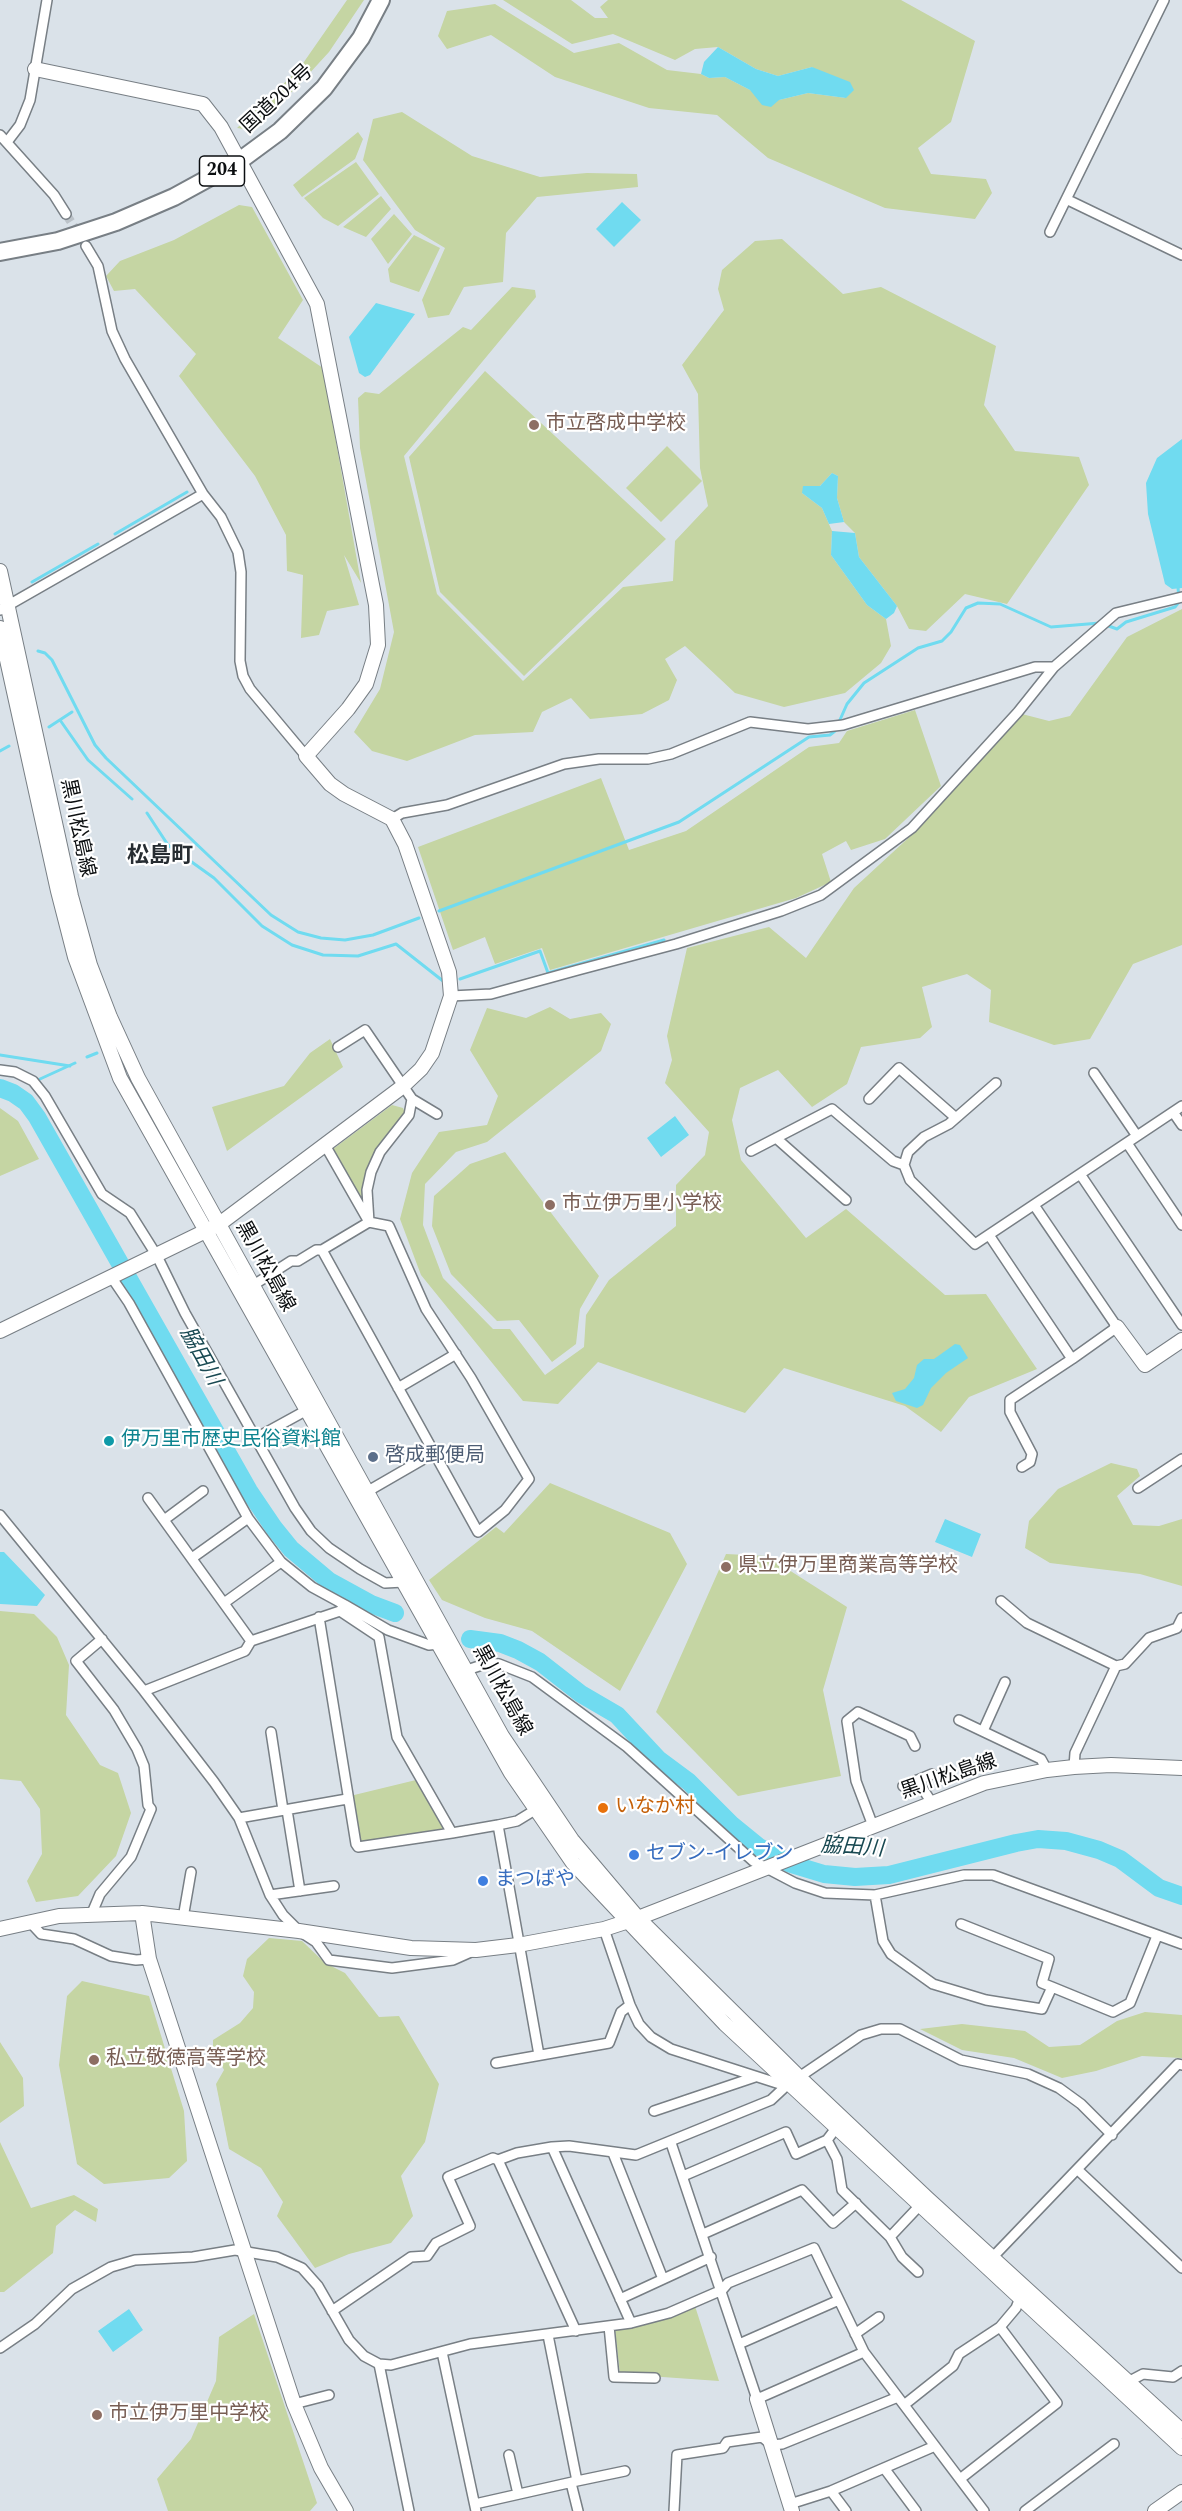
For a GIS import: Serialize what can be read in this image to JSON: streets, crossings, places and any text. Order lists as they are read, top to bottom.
{
  "streets": {
    "highway": ["国道204号", "204"],
    "street": ["黒川松島線"]
  },
  "districts": ["松島町"],
  "water": ["脇田川"],
  "places": [
    "市立啓成中学校",
    "市立伊万里小学校",
    "伊万里市歴史民俗資料館",
    "啓成郵便局",
    "県立伊万里商業高等学校",
    "いなか村",
    "セブン-イレブン",
    "まつばや",
    "私立敬徳高等学校",
    "市立伊万里中学校"
  ]
}
